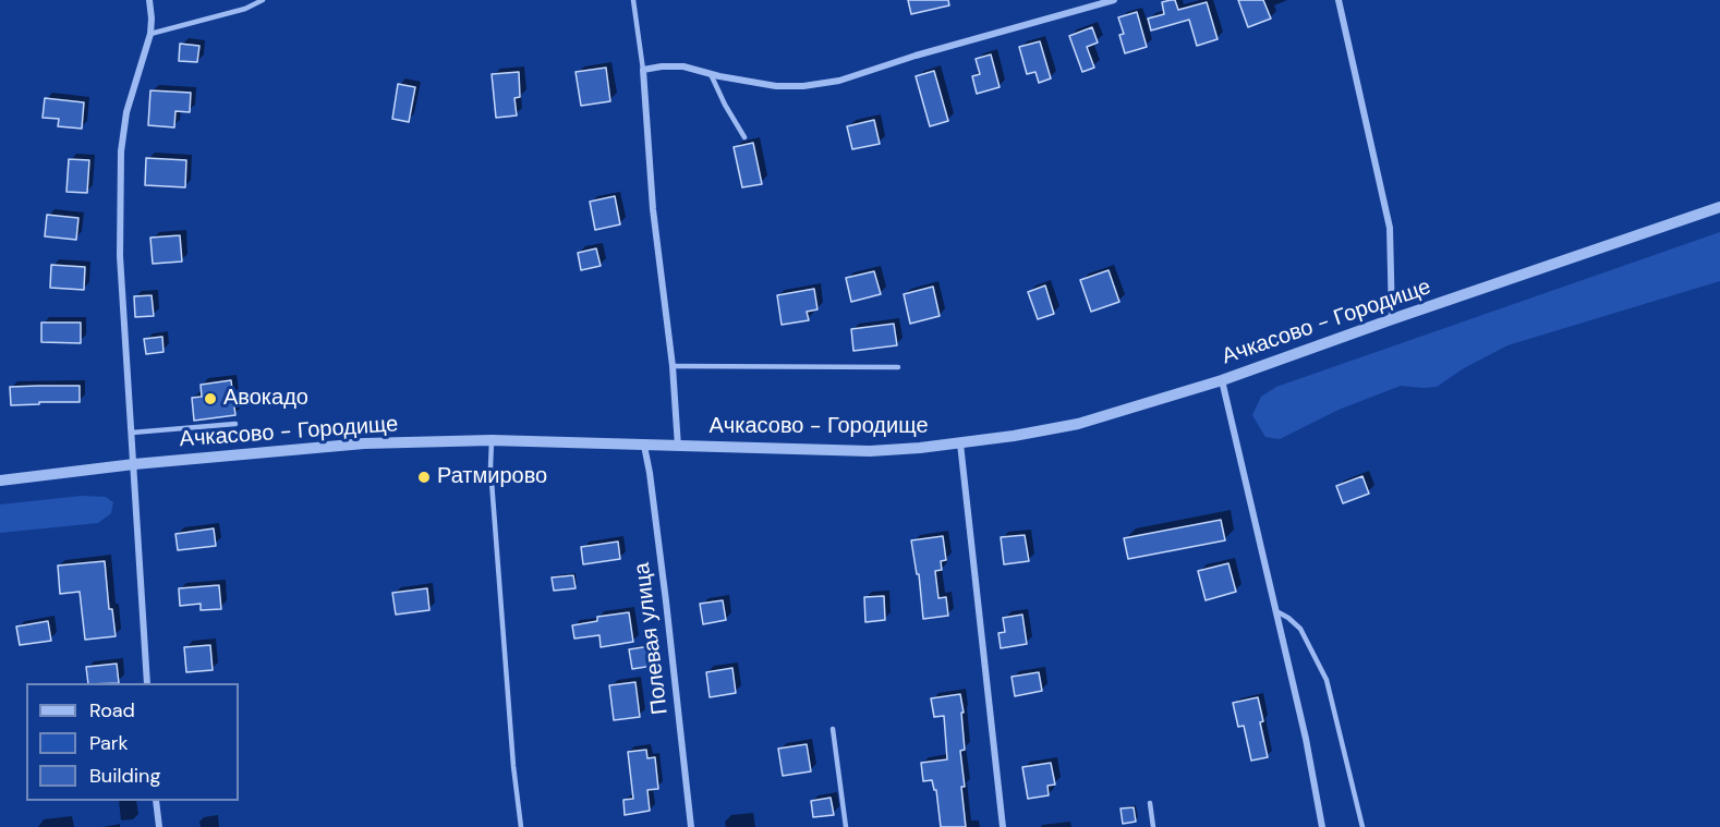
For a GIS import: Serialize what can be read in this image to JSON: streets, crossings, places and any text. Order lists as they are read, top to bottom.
{
  "streets": {
    "street": ["Ачкасово - Городище", "Полевая улица"]
  },
  "crossings": [
    ["Ачкасово - Городище", "Полевая улица"]
  ],
  "places": ["Авокадо", "Ратмирово"],
  "legend": ["Road", "Park", "Building"]
}
